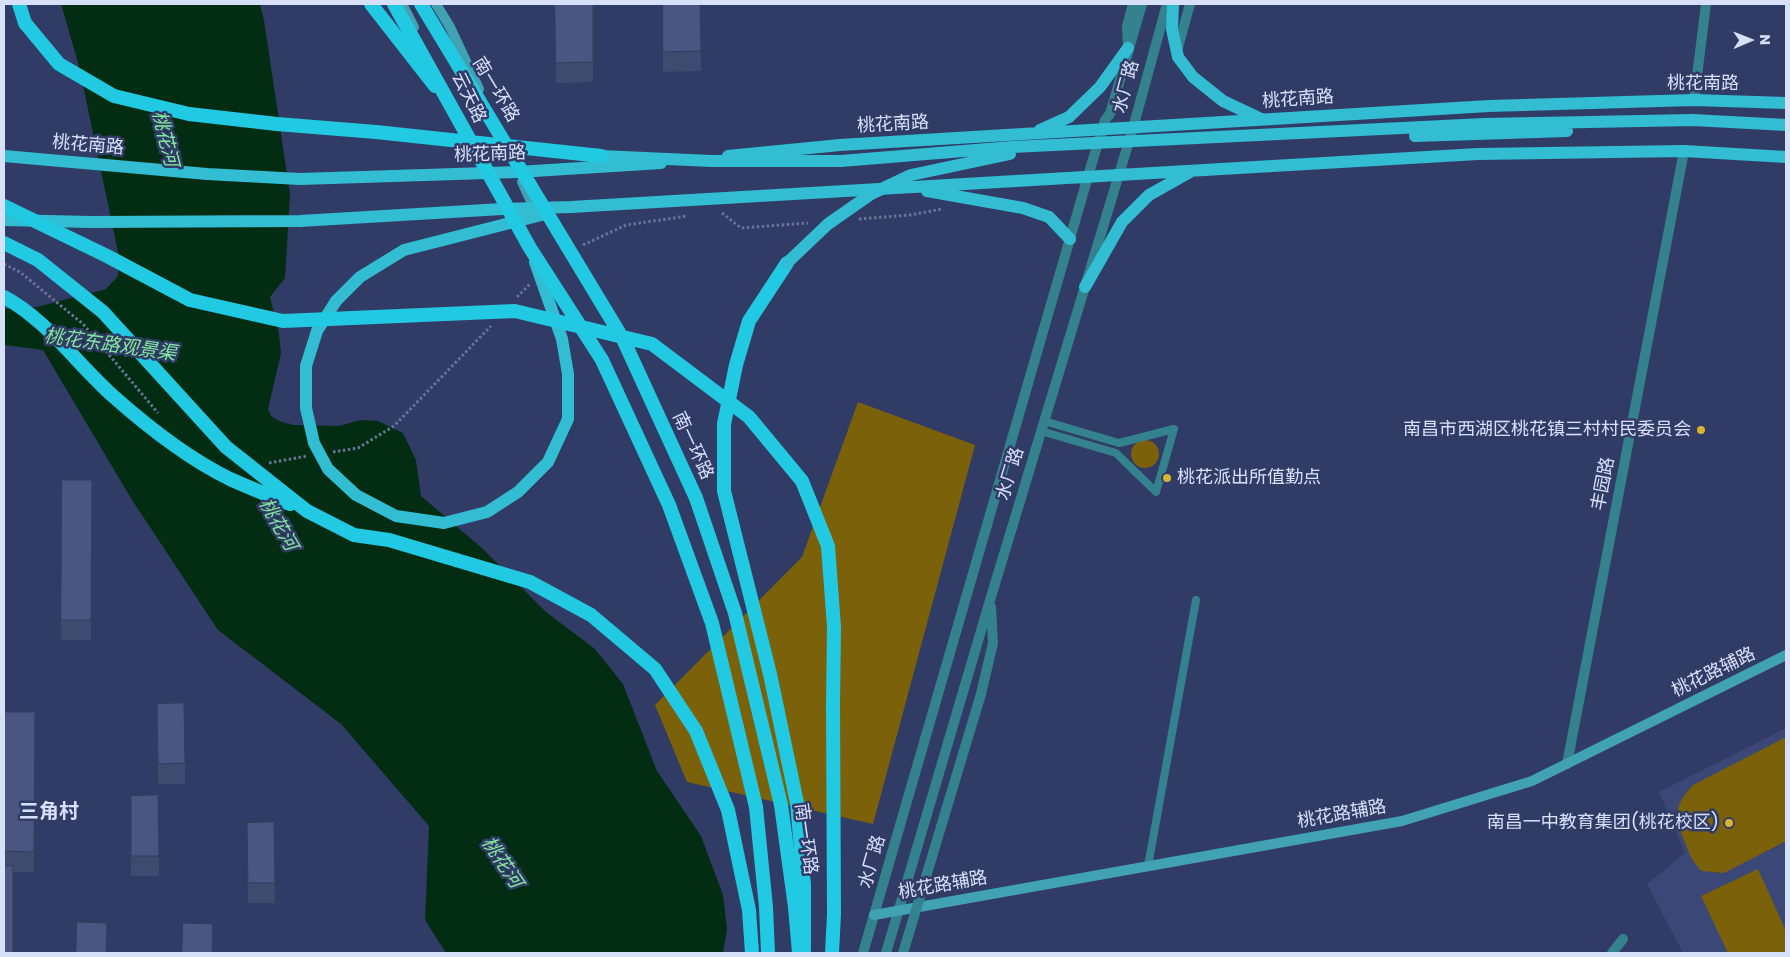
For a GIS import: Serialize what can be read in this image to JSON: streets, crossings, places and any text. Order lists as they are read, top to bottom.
{
  "streets": {
    "highway": ["南一环路"],
    "main road": ["桃花南路", "云天路", "桃花路辅路"],
    "street": ["水厂路", "丰园路"]
  },
  "crossings": [
    ["桃花南路", "水厂路"],
    ["桃花南路", "云天路"],
    ["水厂路", "桃花路辅路"],
    ["丰园路", "桃花路辅路"]
  ],
  "districts": ["三角村"],
  "water": ["桃花河", "桃花东路观景渠"],
  "places": ["南昌市西湖区桃花镇三村村民委员会", "桃花派出所值勤点", "南昌一中教育集团(桃花校区)"],
  "north": "right"
}
